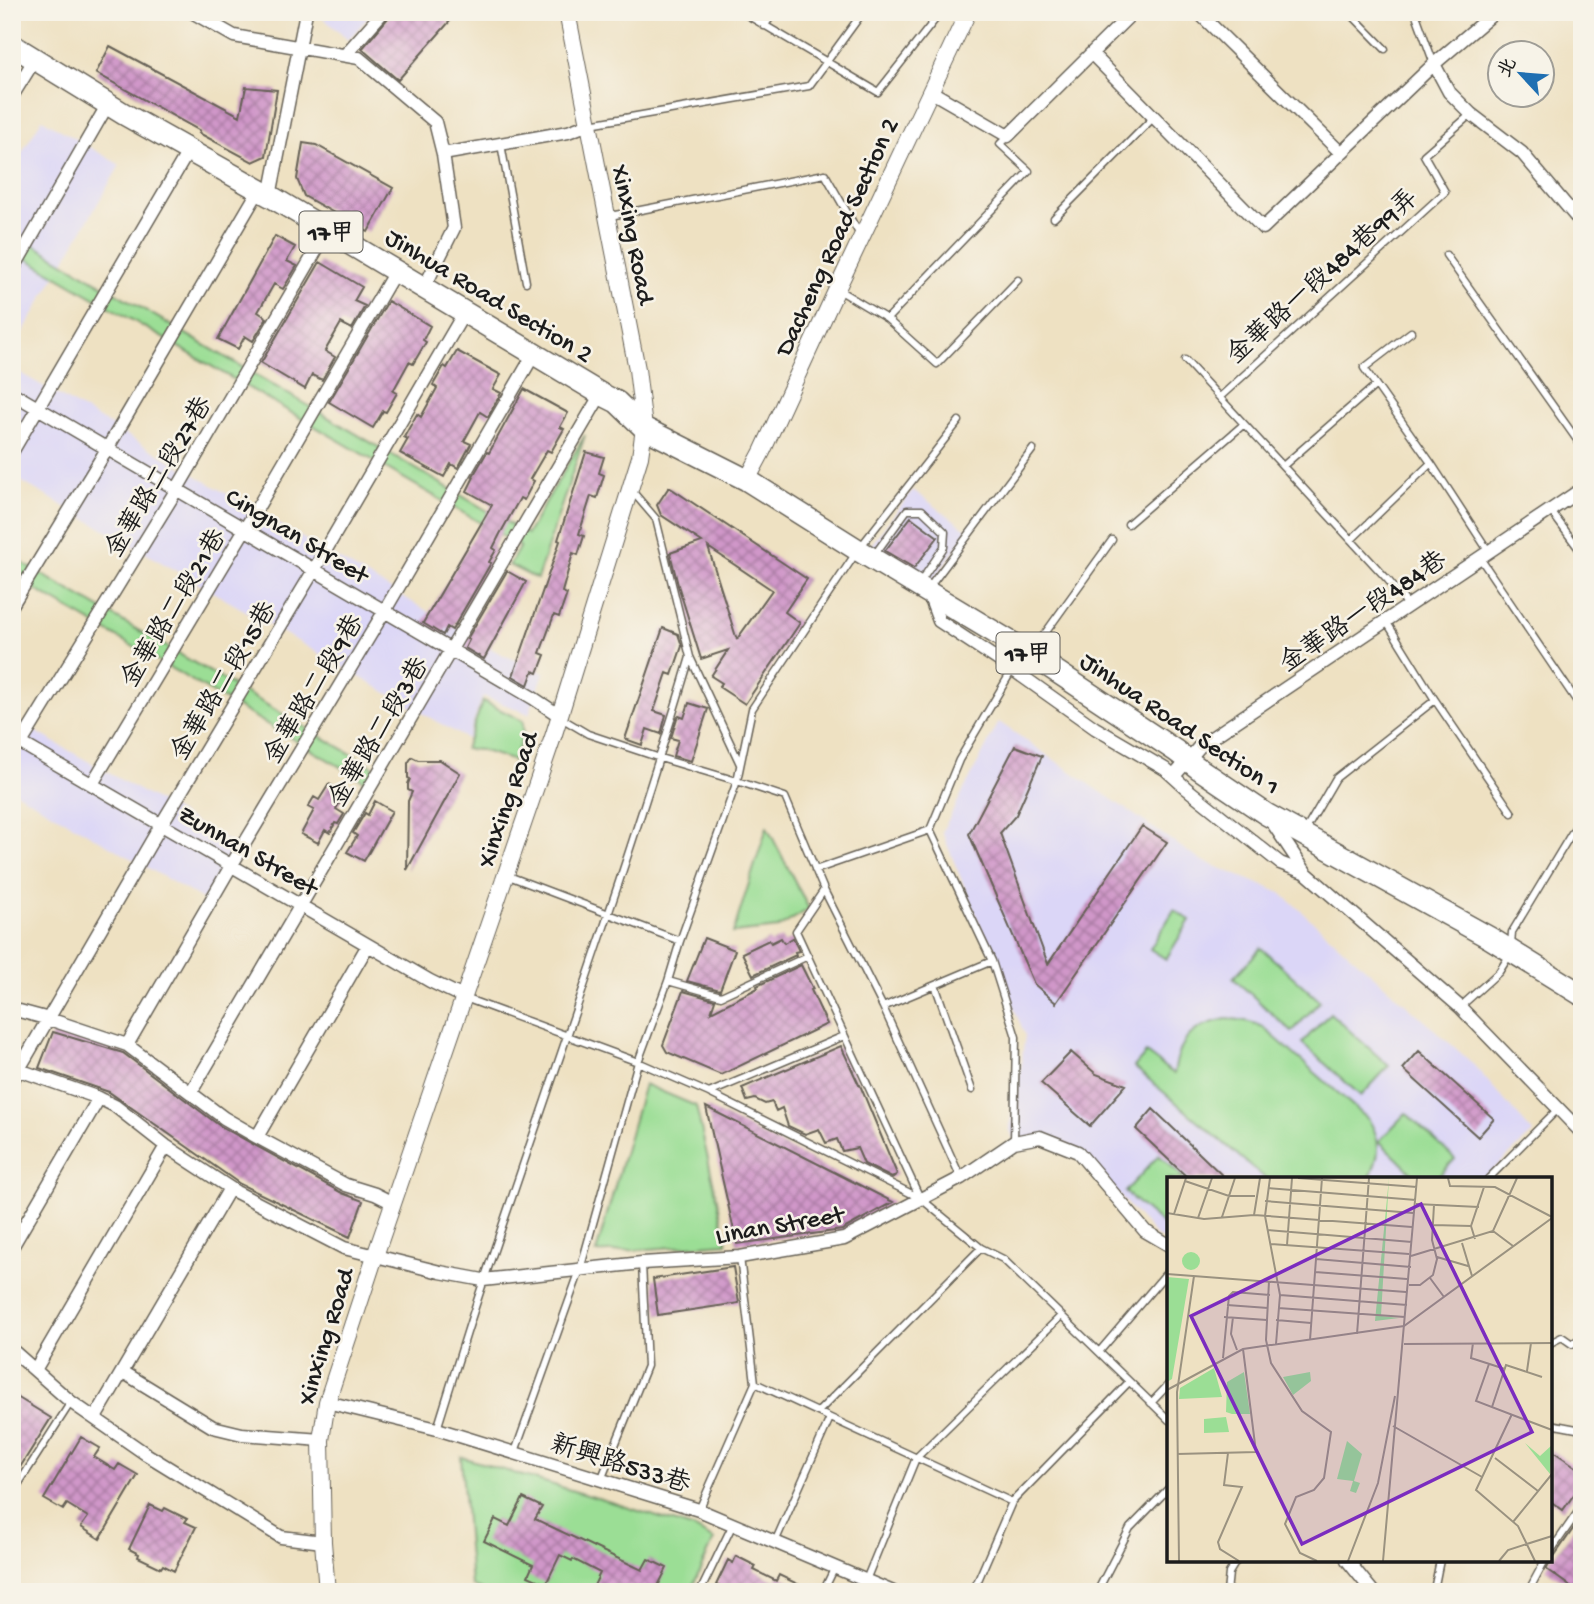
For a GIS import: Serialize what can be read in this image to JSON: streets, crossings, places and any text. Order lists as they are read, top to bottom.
{
  "streets": {
    "main road": ["17甲", "Jinhua Road Section 2", "Jinhua Road Section 1"],
    "street": [
      "Xinxing Road",
      "Dacheng Road Section 2",
      "金華路二段27巷",
      "Cingnan Street",
      "金華路二段21巷",
      "金華路一段484巷",
      "金華路二段15巷",
      "金華路二段9巷",
      "金華路二段3巷",
      "Zunnan Street",
      "Linan Street",
      "新興路533巷"
    ],
    "lane": ["金華路一段484巷99弄"]
  },
  "crossings": [
    ["Xinxing Road", "Jinhua Road Section 2"],
    ["Xinxing Road", "Cingnan Street"],
    ["Xinxing Road", "Jinhua Road Section 1"],
    ["Xinxing Road", "Zunnan Street"],
    ["Xinxing Road", "Linan Street"],
    ["Xinxing Road", "新興路533巷"],
    ["Dacheng Road Section 2", "Jinhua Road Section 1"],
    ["Jinhua Road Section 2", "金華路二段27巷"],
    ["Jinhua Road Section 2", "金華路二段21巷"],
    ["Jinhua Road Section 2", "金華路二段15巷"],
    ["Jinhua Road Section 2", "金華路二段9巷"],
    ["Jinhua Road Section 2", "Jinhua Road Section 1"],
    ["Jinhua Road Section 2", "金華路二段3巷"],
    ["金華路二段27巷", "Cingnan Street"],
    ["金華路二段27巷", "Zunnan Street"],
    ["Cingnan Street", "金華路二段21巷"],
    ["Cingnan Street", "金華路二段15巷"],
    ["Cingnan Street", "金華路二段9巷"],
    ["Cingnan Street", "金華路二段3巷"],
    ["金華路二段21巷", "Zunnan Street"],
    ["金華路一段484巷", "Jinhua Road Section 1"],
    ["金華路二段15巷", "Zunnan Street"],
    ["金華路二段15巷", "Linan Street"],
    ["金華路二段9巷", "Zunnan Street"],
    ["金華路二段3巷", "Zunnan Street"]
  ],
  "north": "top left"
}
